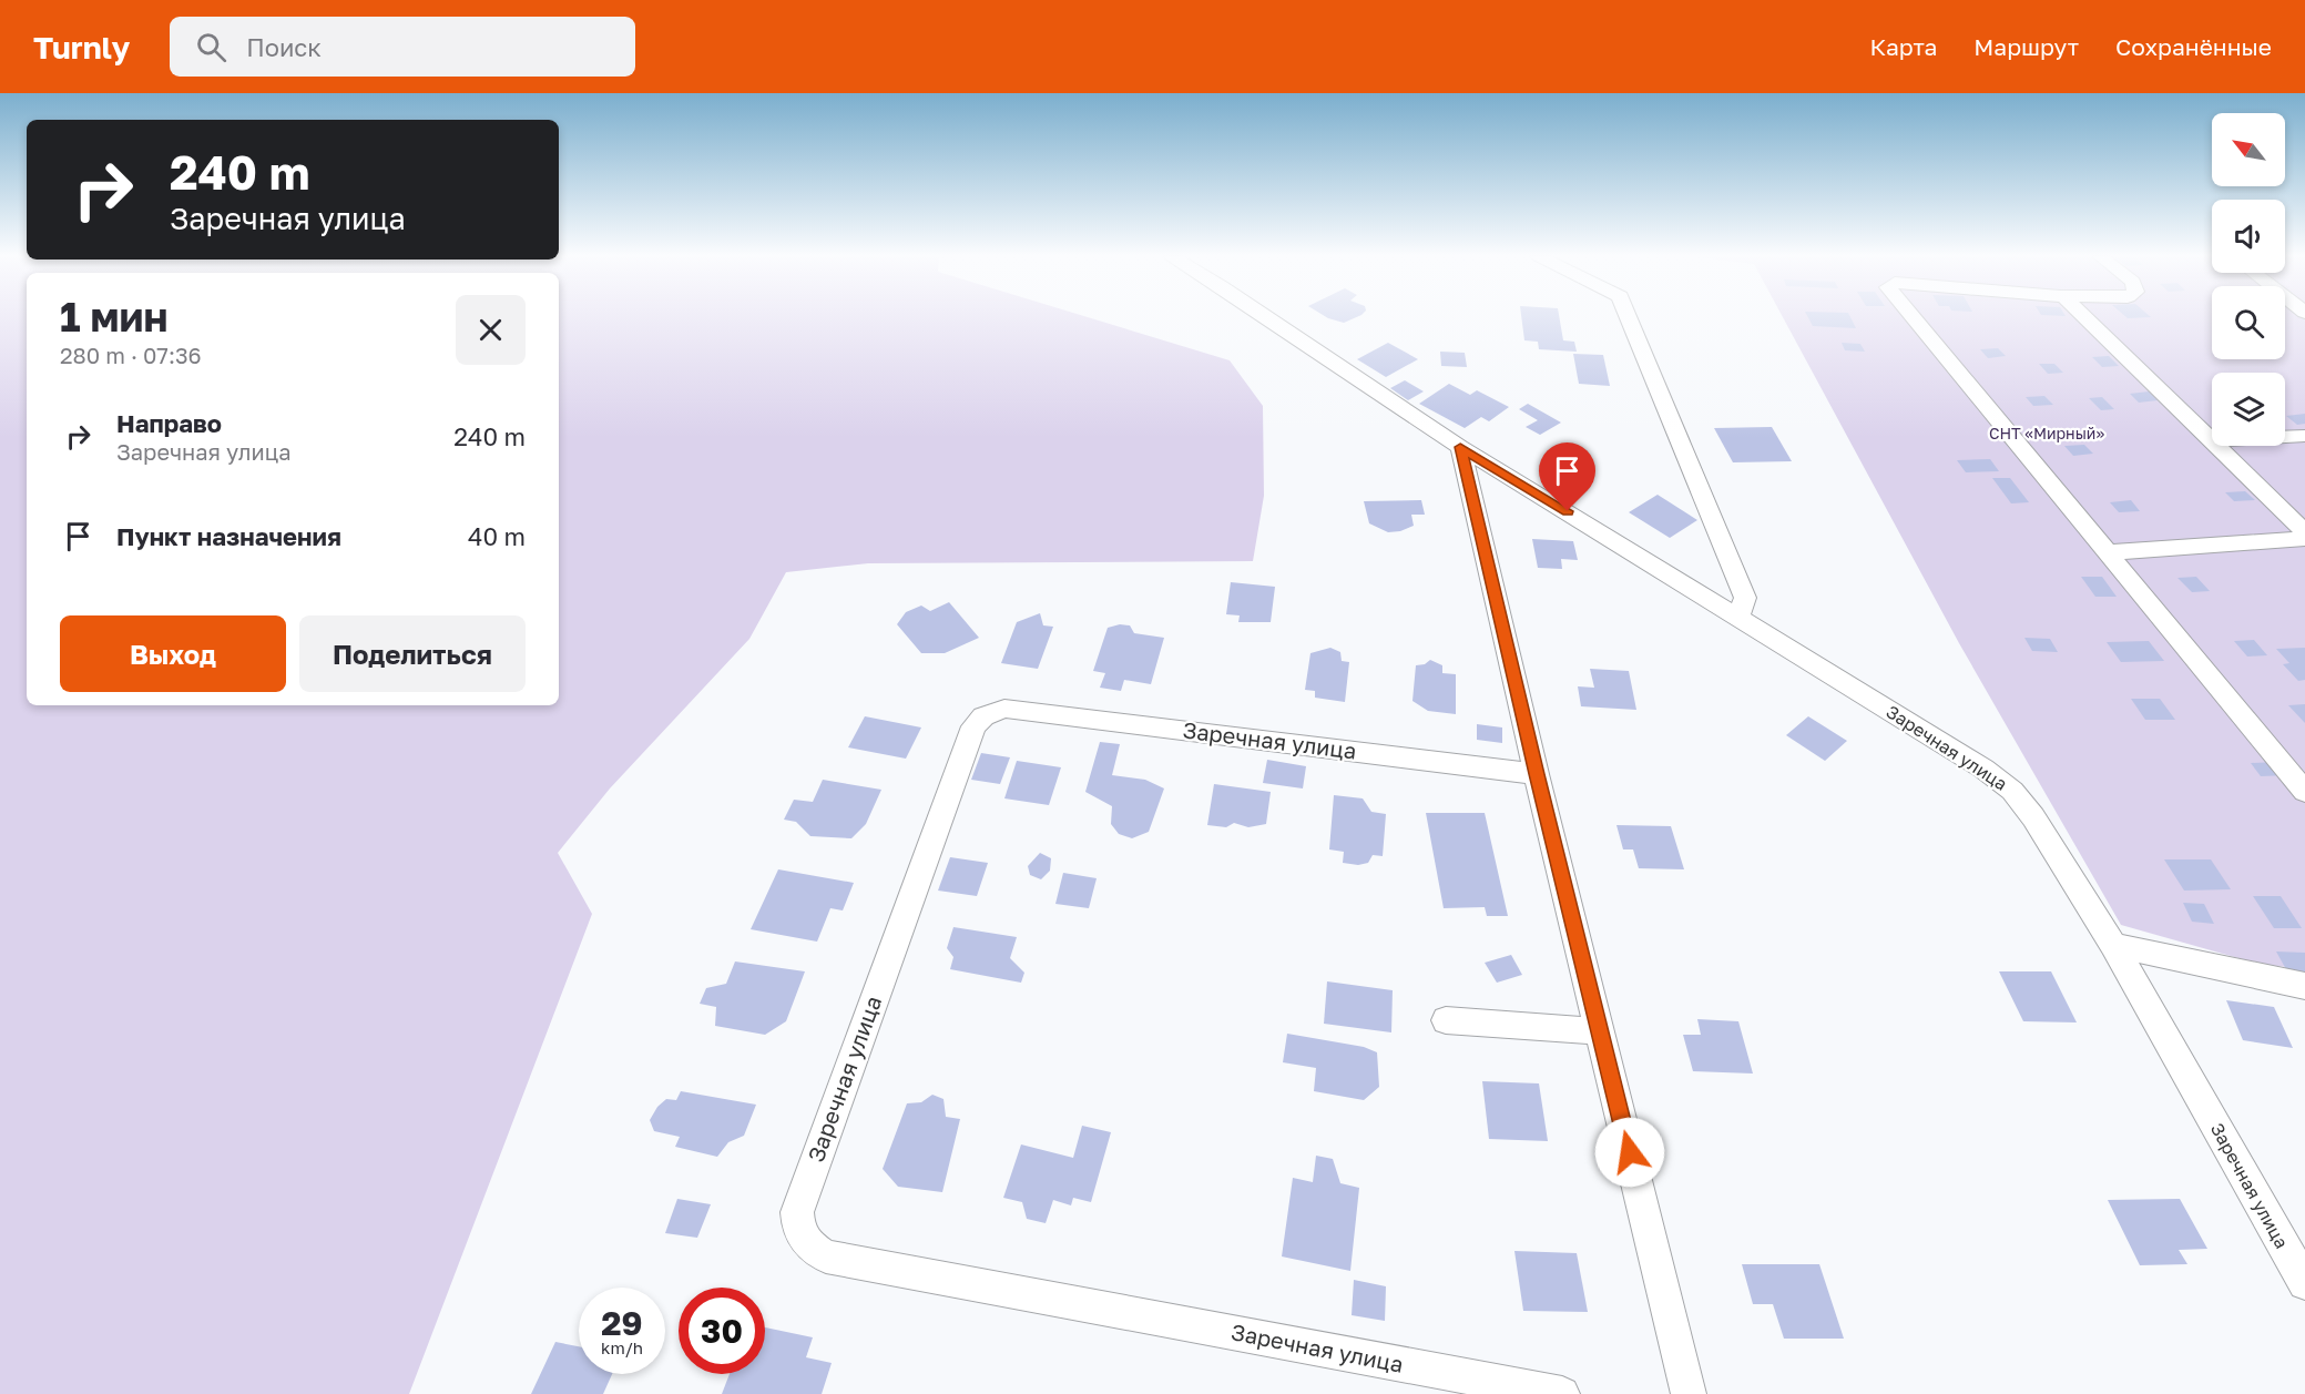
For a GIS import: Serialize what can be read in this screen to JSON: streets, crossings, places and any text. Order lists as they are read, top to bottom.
{
  "streets": {
    "street": ["Заречная улица"]
  },
  "parks": ["СНТ «Мирный»"],
  "north": "top left",
  "page": {
    "header": "Turnly",
    "search": "Поиск",
    "nav": ["Карта", "Маршрут", "Сохранённые"],
    "turn": ["240 m", "Заречная улица"],
    "heading": ["1 мин", "280 m · 07:36"],
    "list": [
      {
        "name": "Направо",
        "note": "Заречная улица",
        "value": "240 m"
      },
      {
        "name": "Пункт назначения",
        "value": "40 m"
      }
    ],
    "buttons": ["Выход", "Поделиться"],
    "speed": "29 km/h",
    "limit": "30"
  }
}
